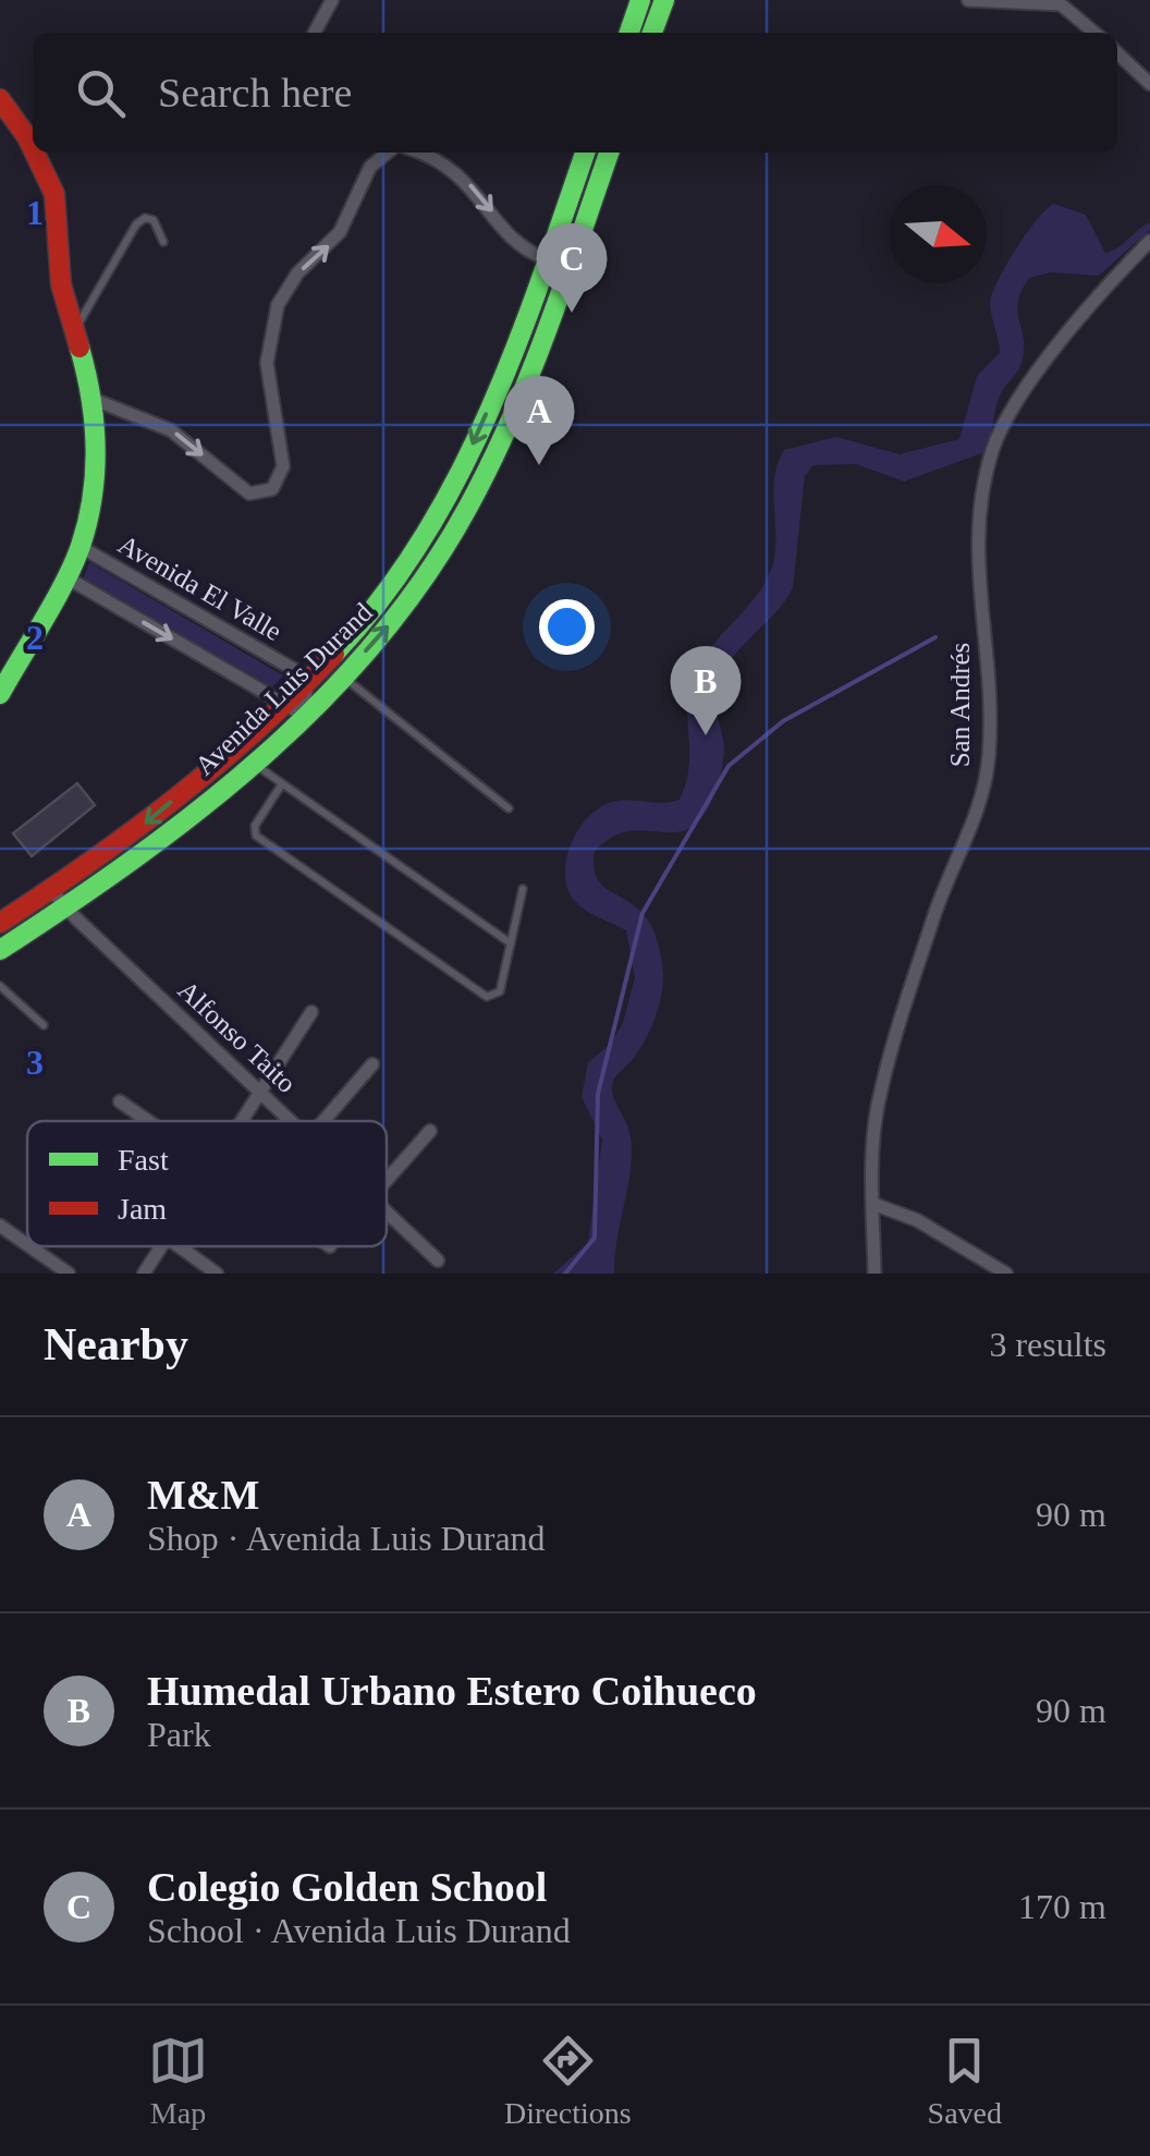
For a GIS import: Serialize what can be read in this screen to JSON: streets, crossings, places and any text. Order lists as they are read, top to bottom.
{
  "streets": {
    "street": [
      "Avenida El Valle",
      "Avenida Luis Durand",
      "San Andrés",
      "Alfonso Taito"
    ]
  },
  "crossings": [
    ["Avenida El Valle", "Avenida Luis Durand"],
    ["Avenida Luis Durand", "Alfonso Taito"]
  ],
  "legend": ["Fast", "Jam"],
  "north": "right",
  "page": {
    "search": "Search here",
    "pins": ["C", "A", "B"],
    "heading": ["Nearby", "3 results"],
    "list": [
      {
        "mark": "A",
        "name": "M&M",
        "note": "Shop · Avenida Luis Durand",
        "value": "90 m"
      },
      {
        "mark": "B",
        "name": "Humedal Urbano Estero Coihueco",
        "note": "Park",
        "value": "90 m"
      },
      {
        "mark": "C",
        "name": "Colegio Golden School",
        "note": "School · Avenida Luis Durand",
        "value": "170 m"
      }
    ],
    "nav": ["Map", "Directions", "Saved"]
  },
  "grid": {
    "rows": ["1", "2", "3"]
  }
}
